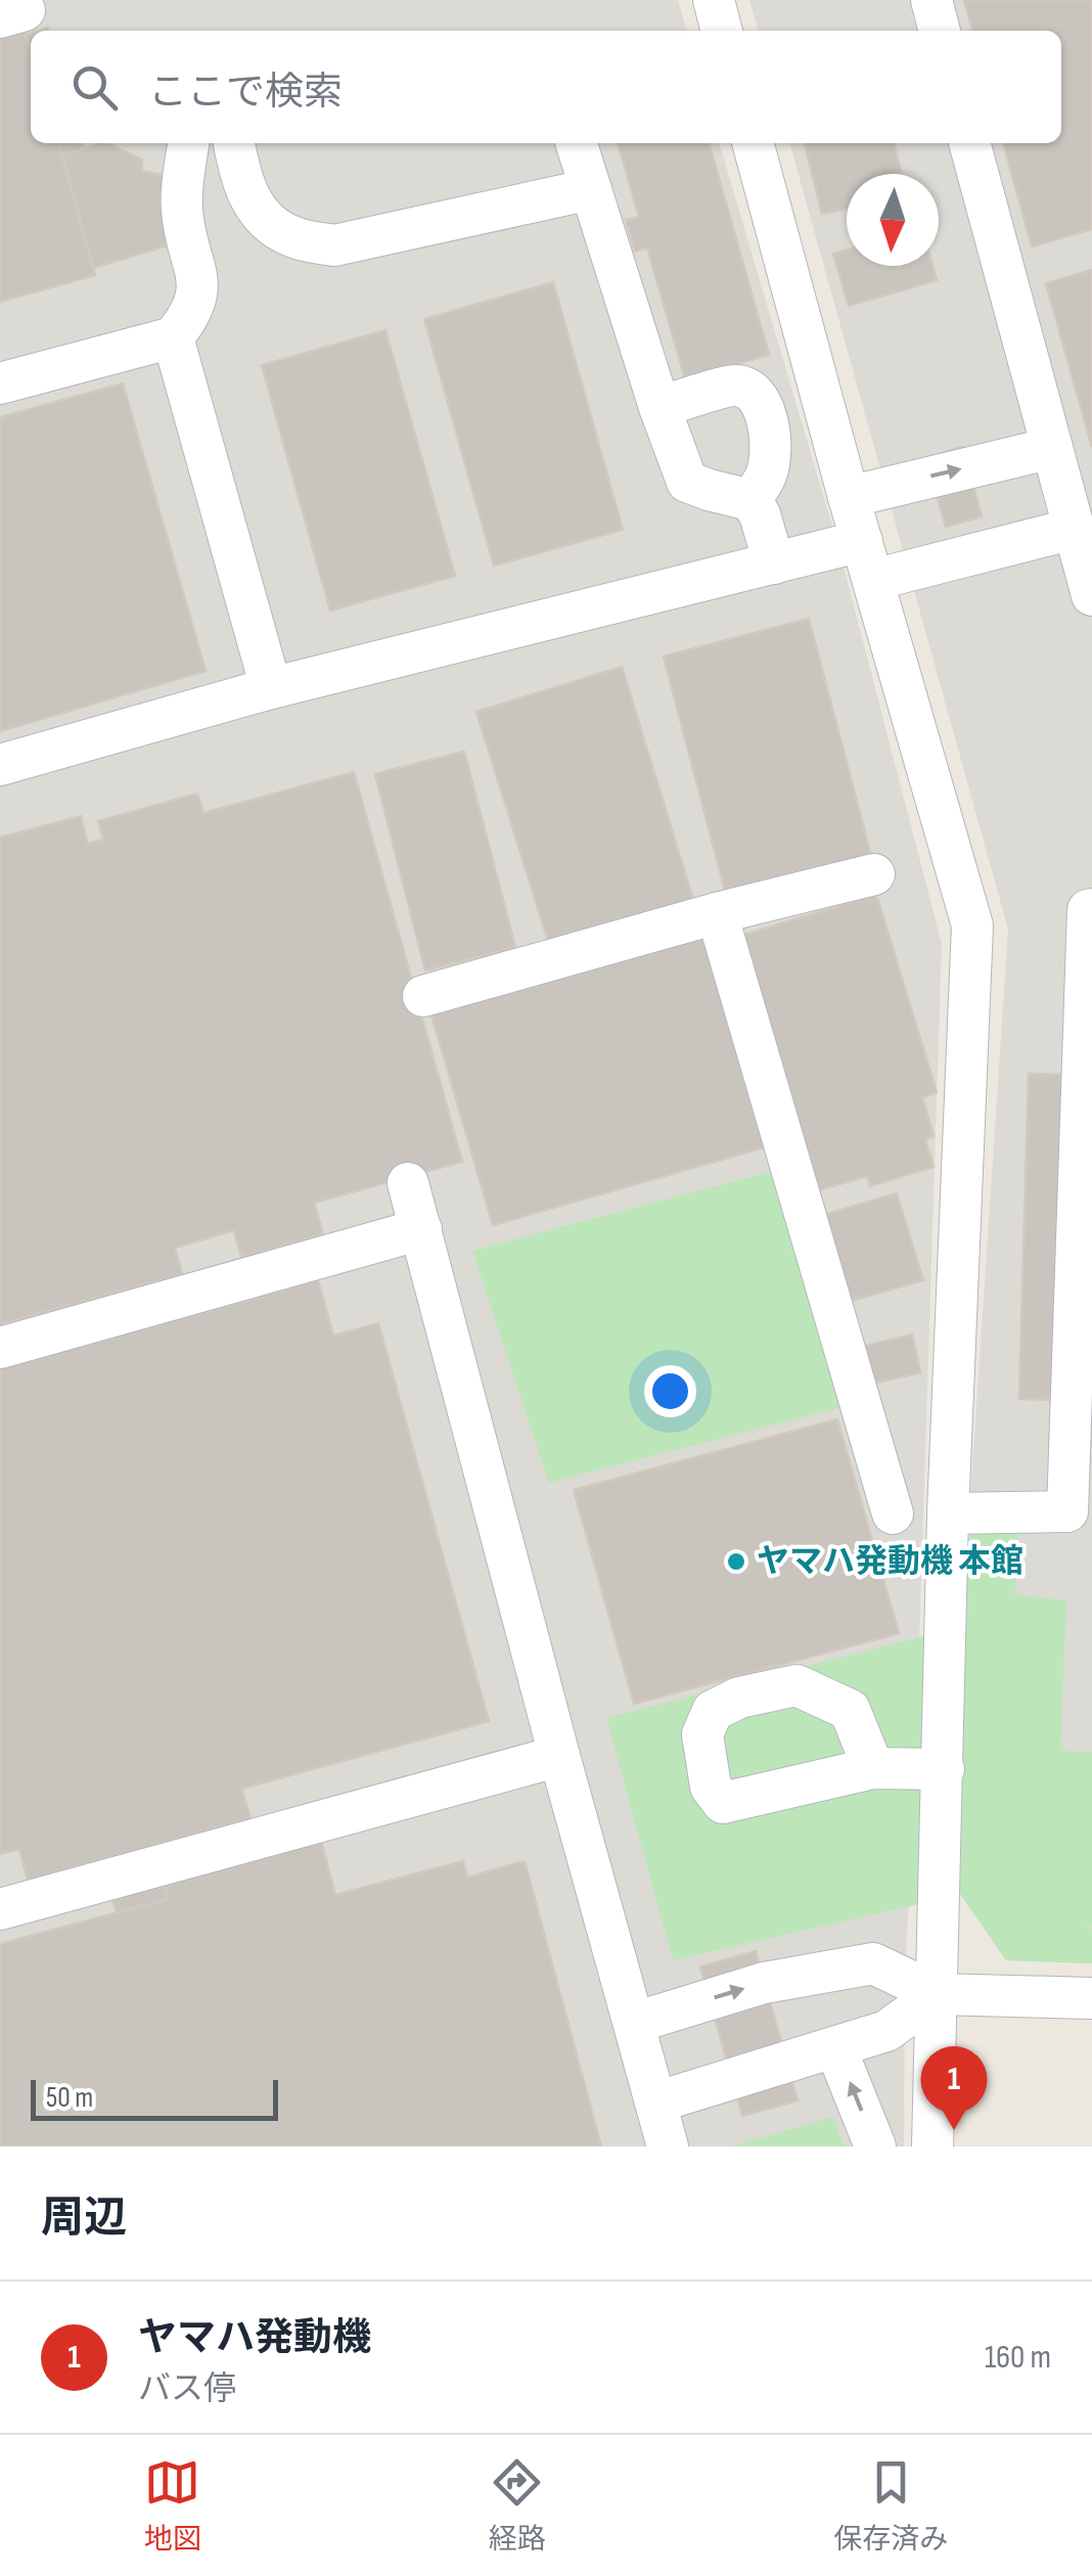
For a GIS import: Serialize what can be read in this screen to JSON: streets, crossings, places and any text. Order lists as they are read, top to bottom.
{
  "places": ["ヤマハ発動機 本館"],
  "scale_bar": "50 m",
  "north": "bottom",
  "page": {
    "search": "ここで検索",
    "pins": "1",
    "scale": "50 m",
    "heading": "周辺",
    "list": [
      {
        "mark": "1",
        "name": "ヤマハ発動機",
        "note": "バス停",
        "value": "160 m"
      }
    ],
    "nav": ["地図", "経路", "保存済み"]
  }
}
